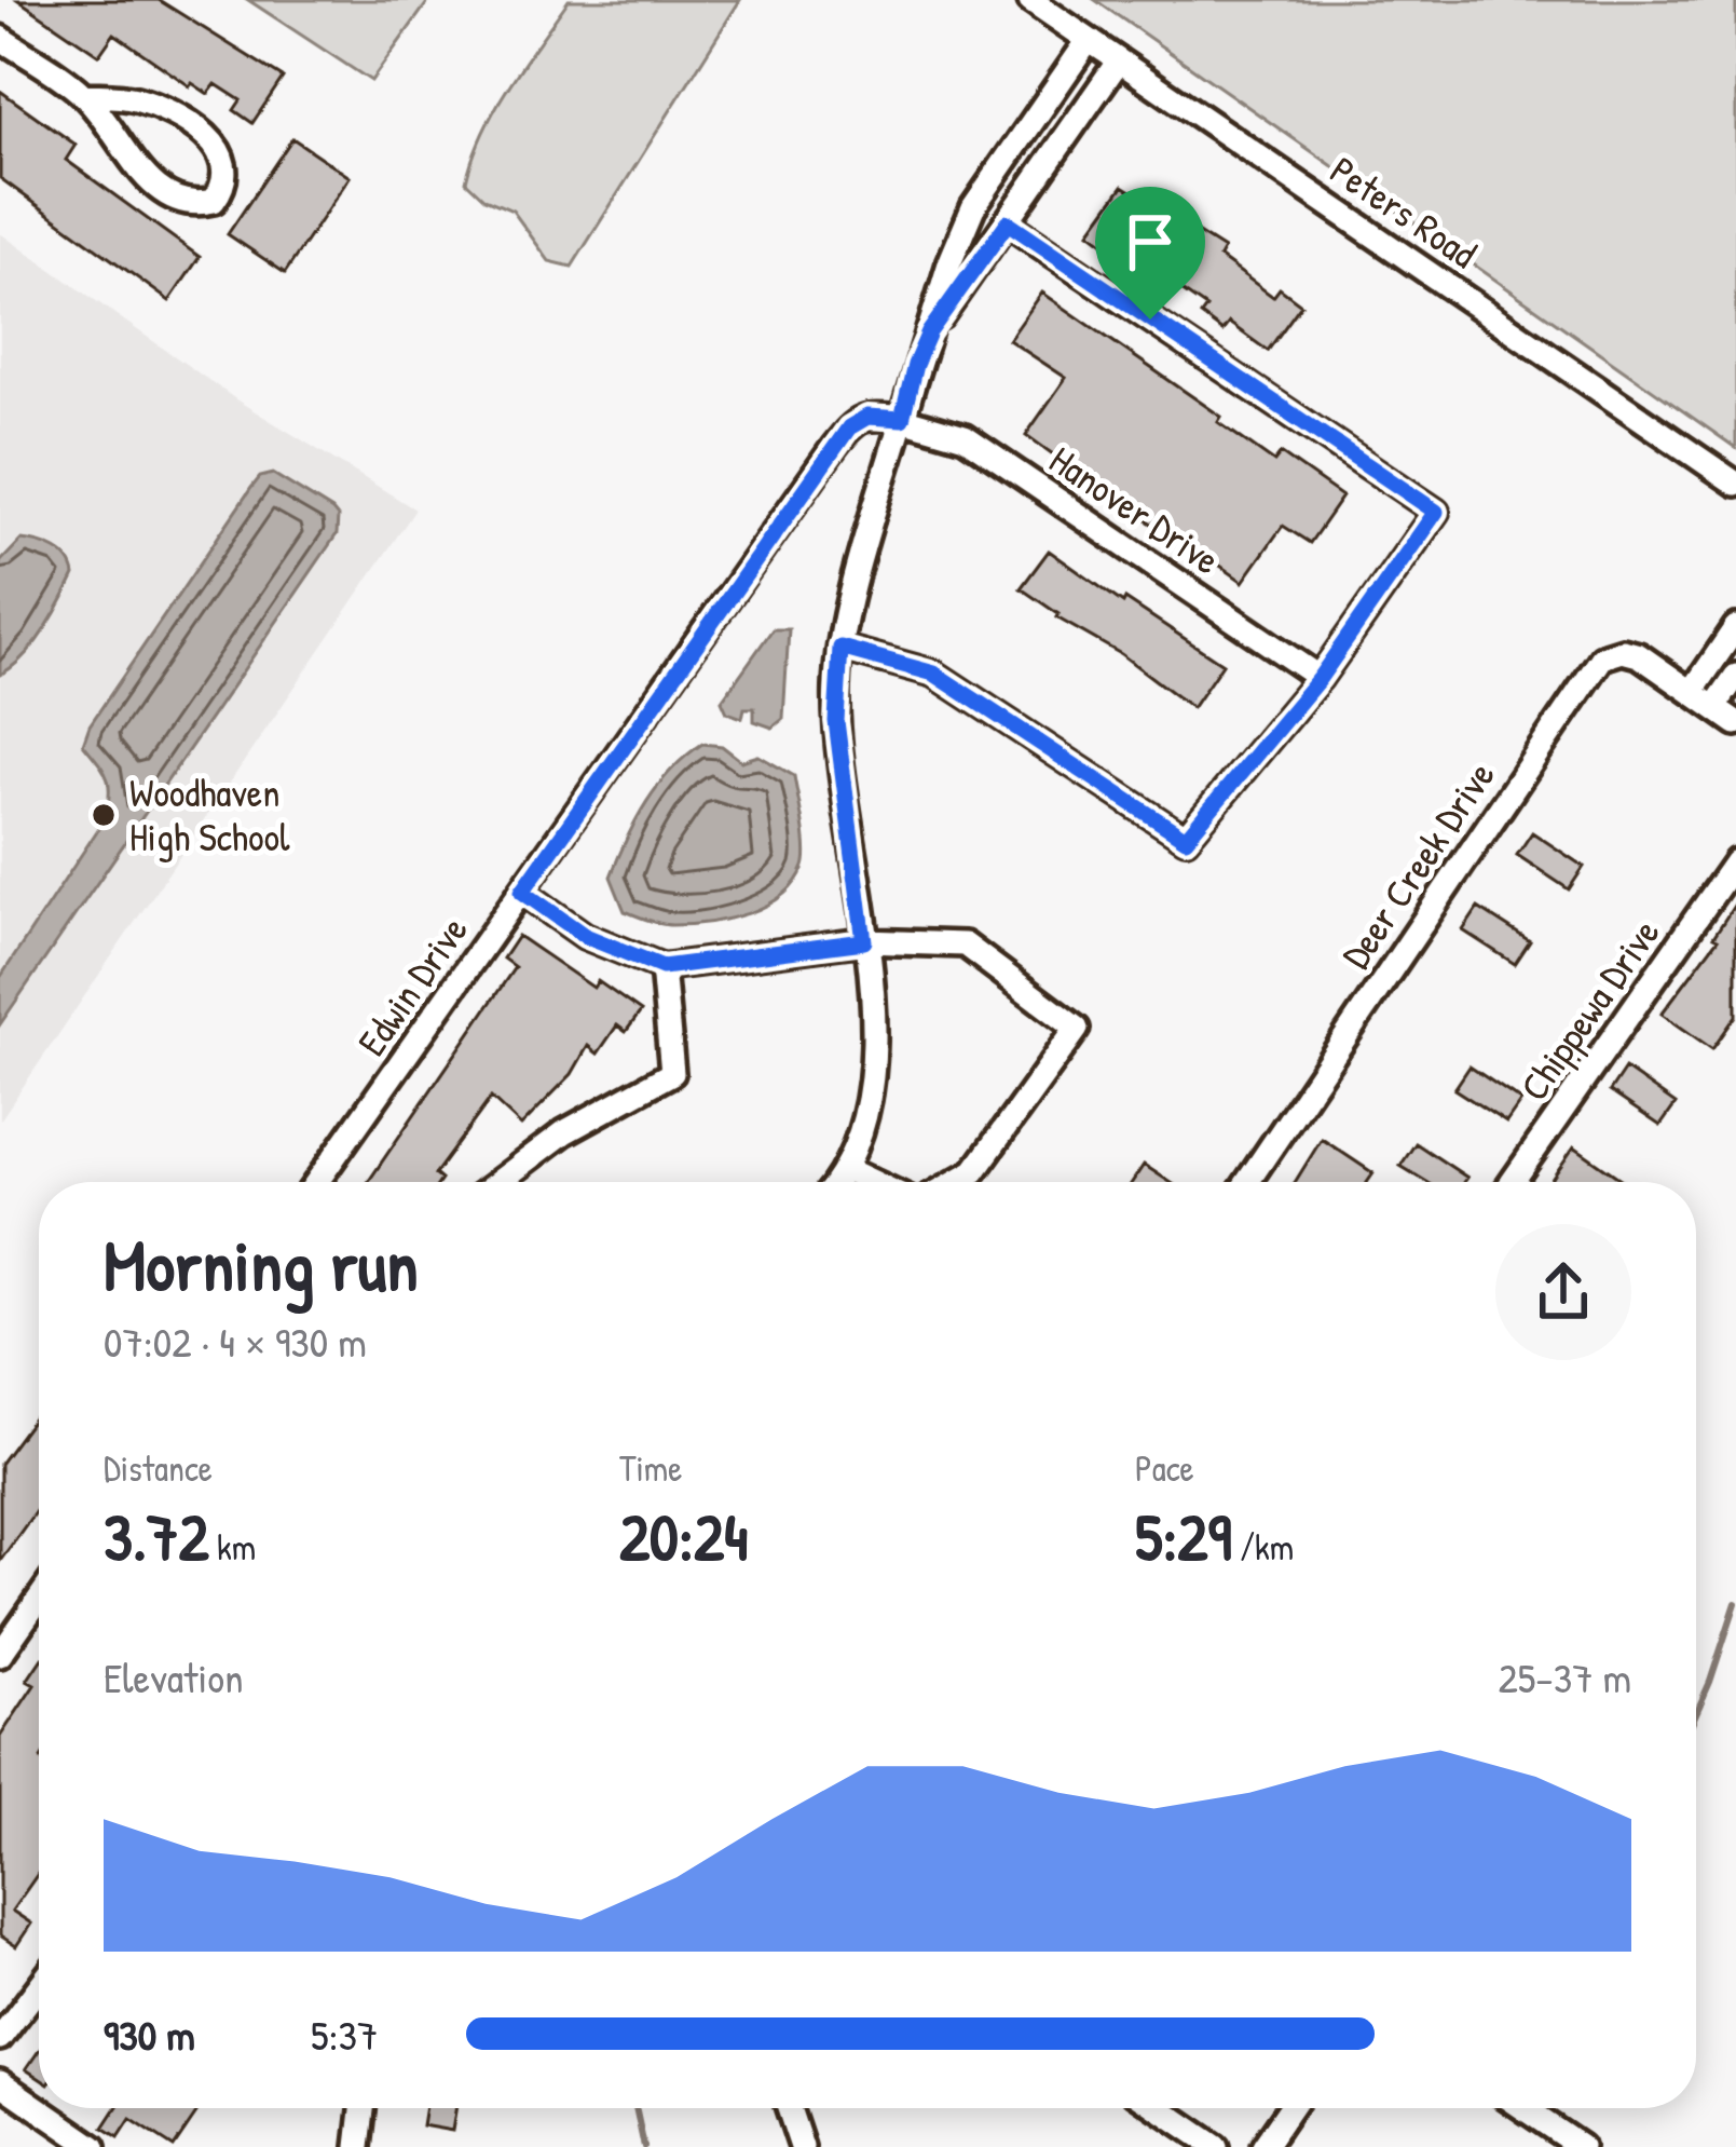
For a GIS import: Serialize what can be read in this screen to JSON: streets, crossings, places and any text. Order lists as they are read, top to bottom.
{
  "streets": {
    "street": [
      "Peters Road",
      "Hanover Drive",
      "Deer Creek Drive",
      "Edwin Drive",
      "Chippewa Drive"
    ]
  },
  "crossings": [
    ["Hanover Drive", "Edwin Drive"]
  ],
  "places": ["Woodhaven High School"],
  "page": {
    "heading": ["Morning run", "07:02 · 4 × 930 m"],
    "stats": [
      ["Distance", "3.72 km"],
      ["Time", "20:24"],
      ["Pace", "5:29 /km"]
    ],
    "chart": ["Elevation", "25–37 m"],
    "list": [
      {
        "name": "930 m",
        "note": "5:37"
      }
    ]
  }
}
